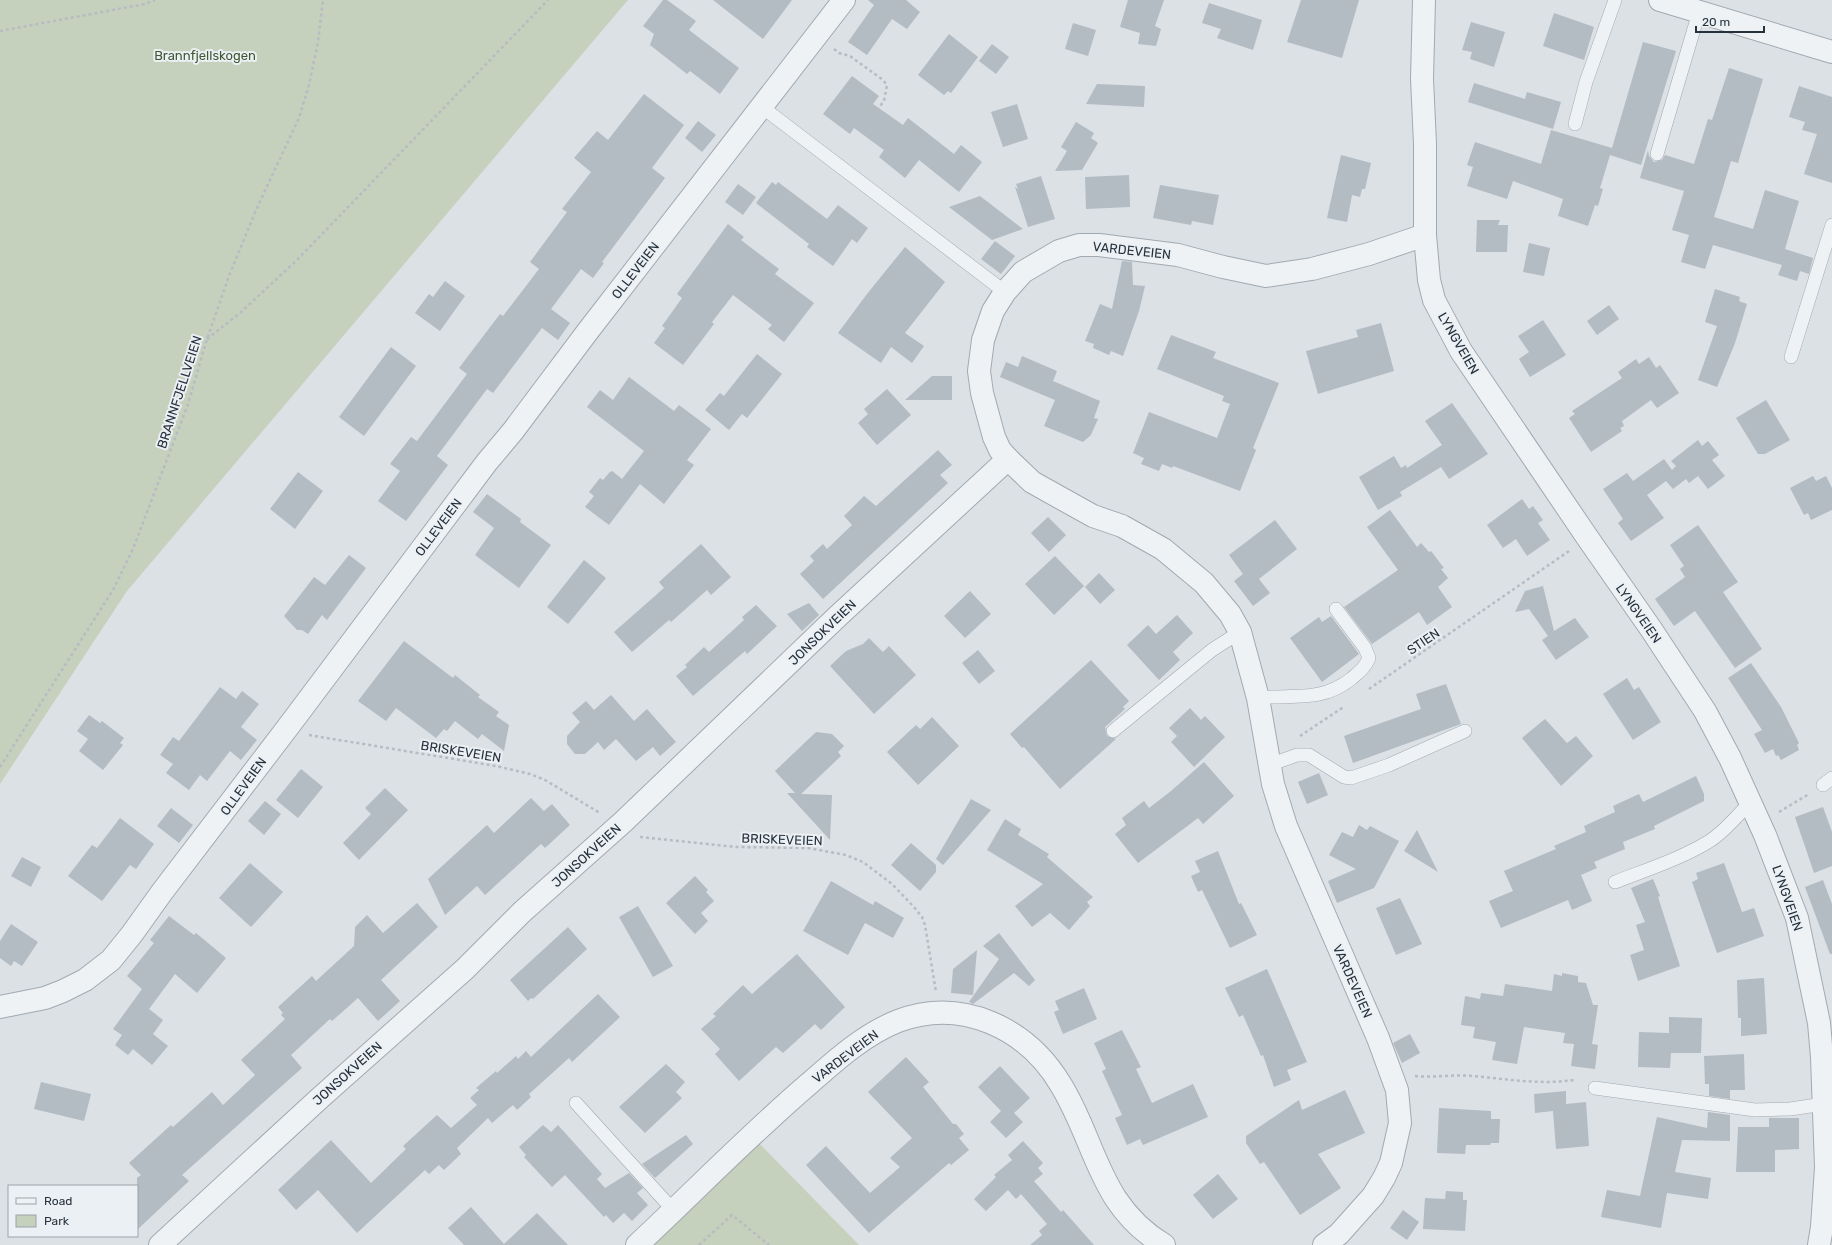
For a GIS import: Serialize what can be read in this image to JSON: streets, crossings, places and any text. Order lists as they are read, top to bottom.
{
  "streets": {
    "street": [
      "VARDEVEIEN",
      "OLLEVEIEN",
      "LYNGVEIEN",
      "JONSOKVEIEN"
    ],
    "path": ["BRANNFJELLVEIEN", "STIEN", "BRISKEVEIEN"]
  },
  "crossings": [
    ["VARDEVEIEN", "LYNGVEIEN"],
    ["VARDEVEIEN", "JONSOKVEIEN"],
    ["VARDEVEIEN", "BRISKEVEIEN"],
    ["OLLEVEIEN", "BRISKEVEIEN"],
    ["LYNGVEIEN", "STIEN"],
    ["JONSOKVEIEN", "BRISKEVEIEN"]
  ],
  "parks": ["Brannfjellskogen"],
  "legend": ["Road", "Park"],
  "scale_bar": "20 m"
}
